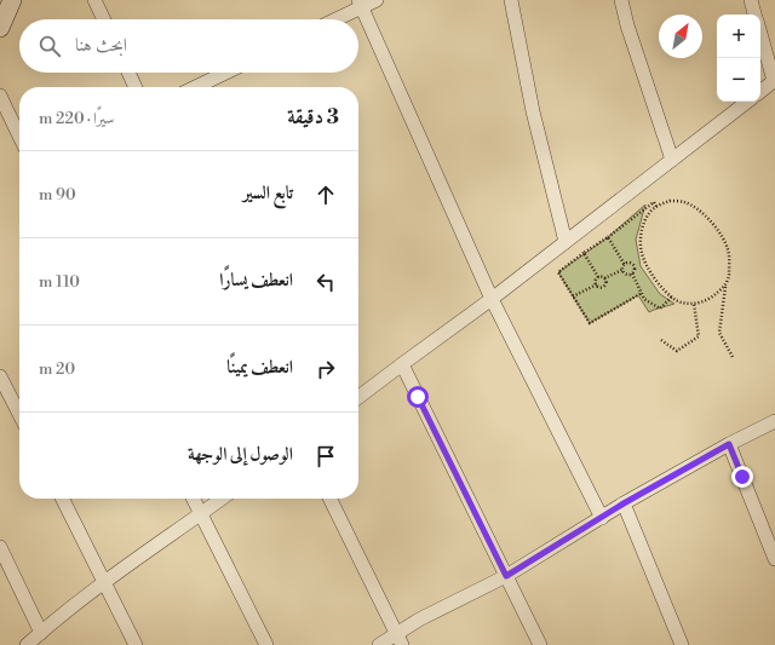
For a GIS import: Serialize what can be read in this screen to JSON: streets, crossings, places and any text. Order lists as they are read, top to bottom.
{
  "north": "top right",
  "page": {
    "map_buttons": ["+", "−"],
    "search": "ابحث هنا",
    "heading": ["3 دقيقة", "سيرًا · 220 m"],
    "list": [
      ["تابع السير", "90 m"],
      ["انعطف يسارًا", "110 m"],
      ["انعطف يمينًا", "20 m"],
      "الوصول إلى الوجهة"
    ]
  }
}
